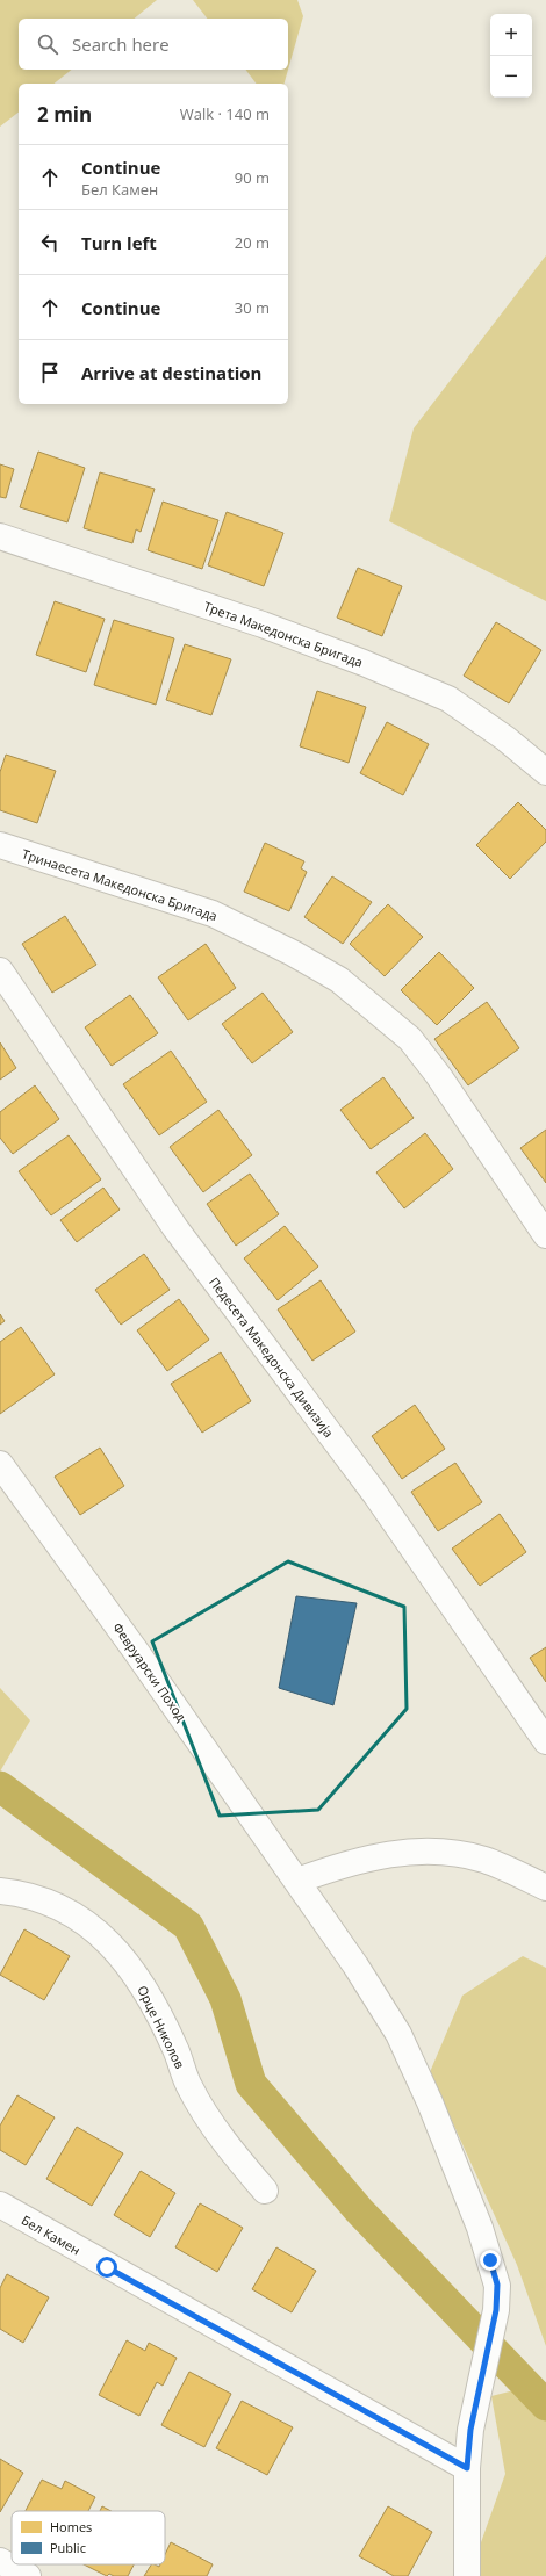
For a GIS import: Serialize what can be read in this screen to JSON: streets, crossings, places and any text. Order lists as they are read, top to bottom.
{
  "streets": {
    "street": [
      "Трета Македонска Бригада",
      "Тринаесета Македонска Бригада",
      "Педесета Македонска Дивизија",
      "Февруарски Поход",
      "Орце Николов",
      "Бел Камен"
    ]
  },
  "crossings": [
    ["Февруарски Поход", "Бел Камен"]
  ],
  "legend": ["Homes", "Public"],
  "page": {
    "map_buttons": ["+", "−"],
    "search": "Search here",
    "heading": ["2 min", "Walk · 140 m"],
    "list": [
      ["Continue", "Бел Камен", "90 m"],
      ["Turn left", "20 m"],
      ["Continue", "30 m"],
      "Arrive at destination"
    ]
  }
}
